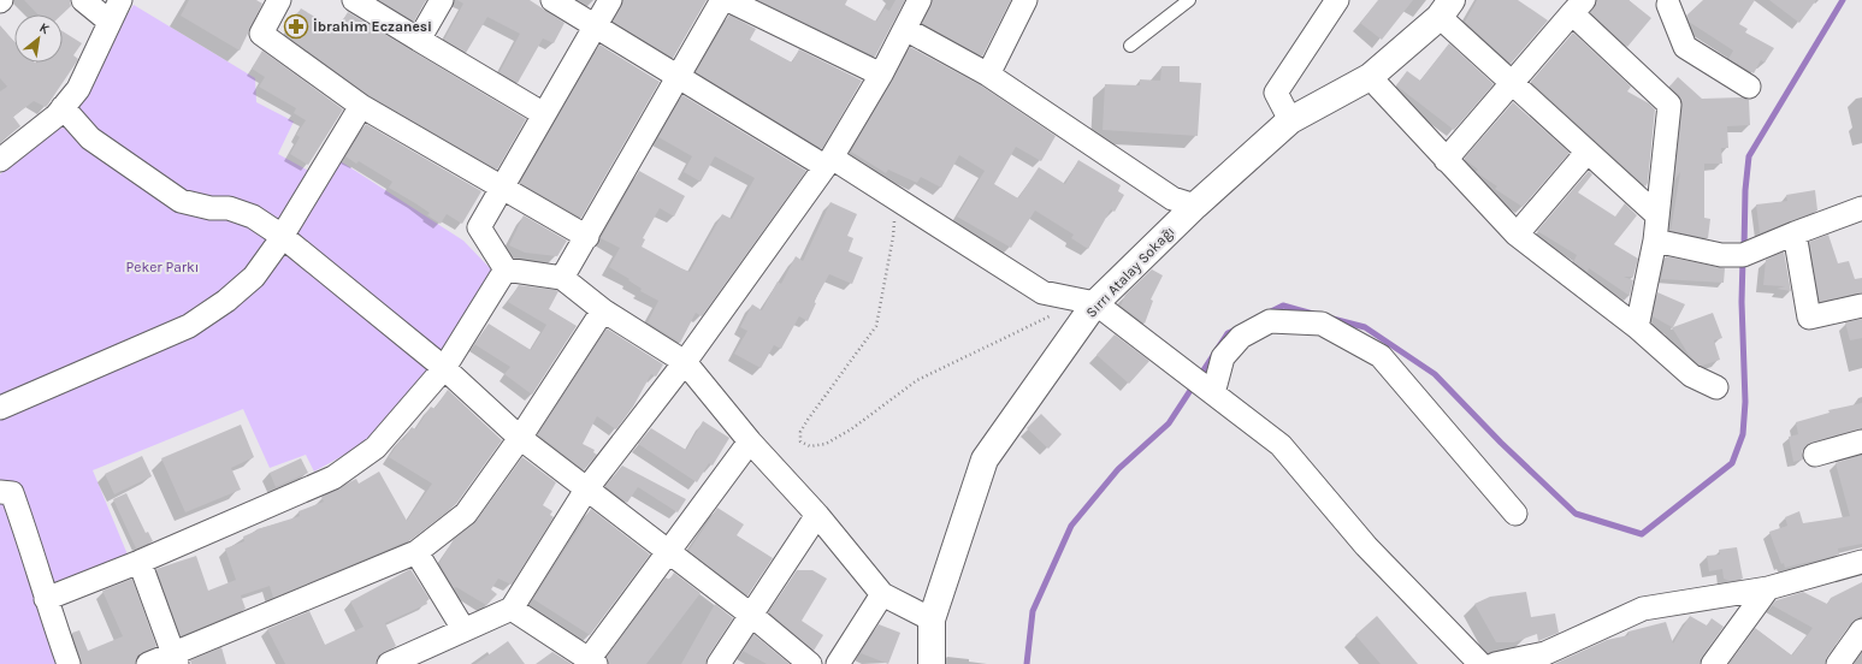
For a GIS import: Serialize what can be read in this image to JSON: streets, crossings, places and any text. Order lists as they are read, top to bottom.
{
  "streets": {
    "main road": ["Sırrı Atalay Sokağı"]
  },
  "parks": ["Peker Parkı"],
  "places": {
    "pharmacy": ["İbrahim Eczanesi"]
  },
  "north": "top right"
}
